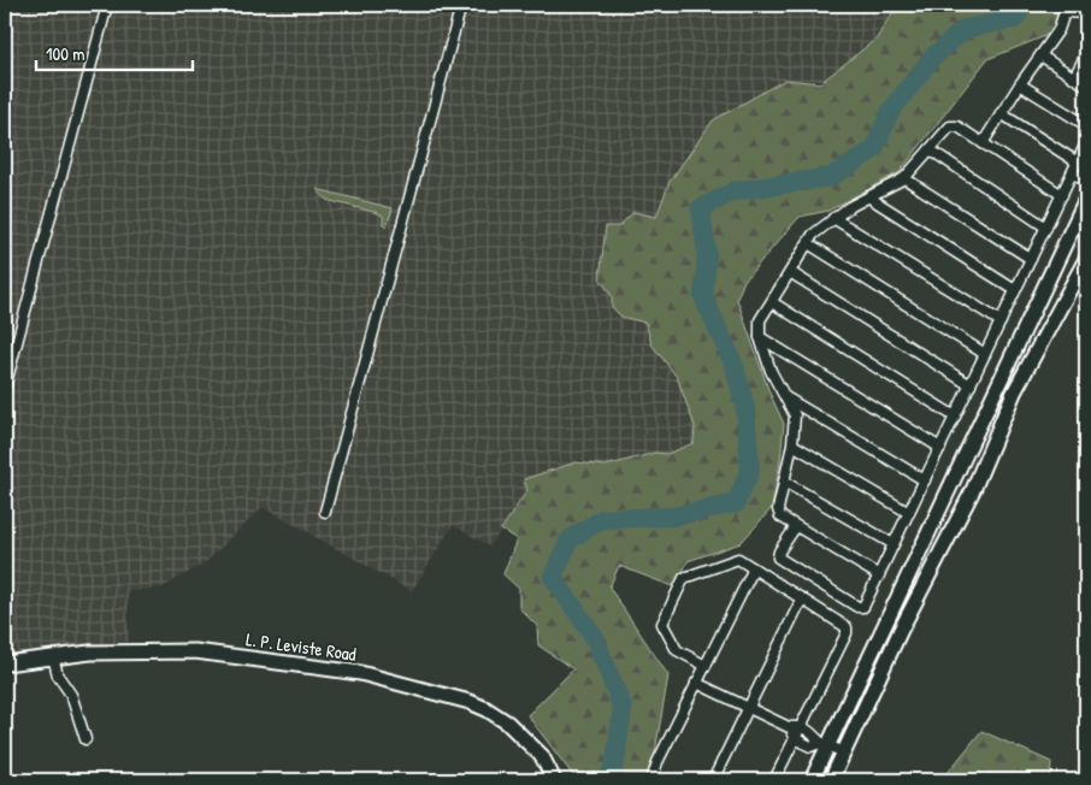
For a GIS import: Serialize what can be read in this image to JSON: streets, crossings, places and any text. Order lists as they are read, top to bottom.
{
  "streets": {
    "street": ["L. P. Leviste Road"]
  },
  "scale_bar": "100 m"
}
